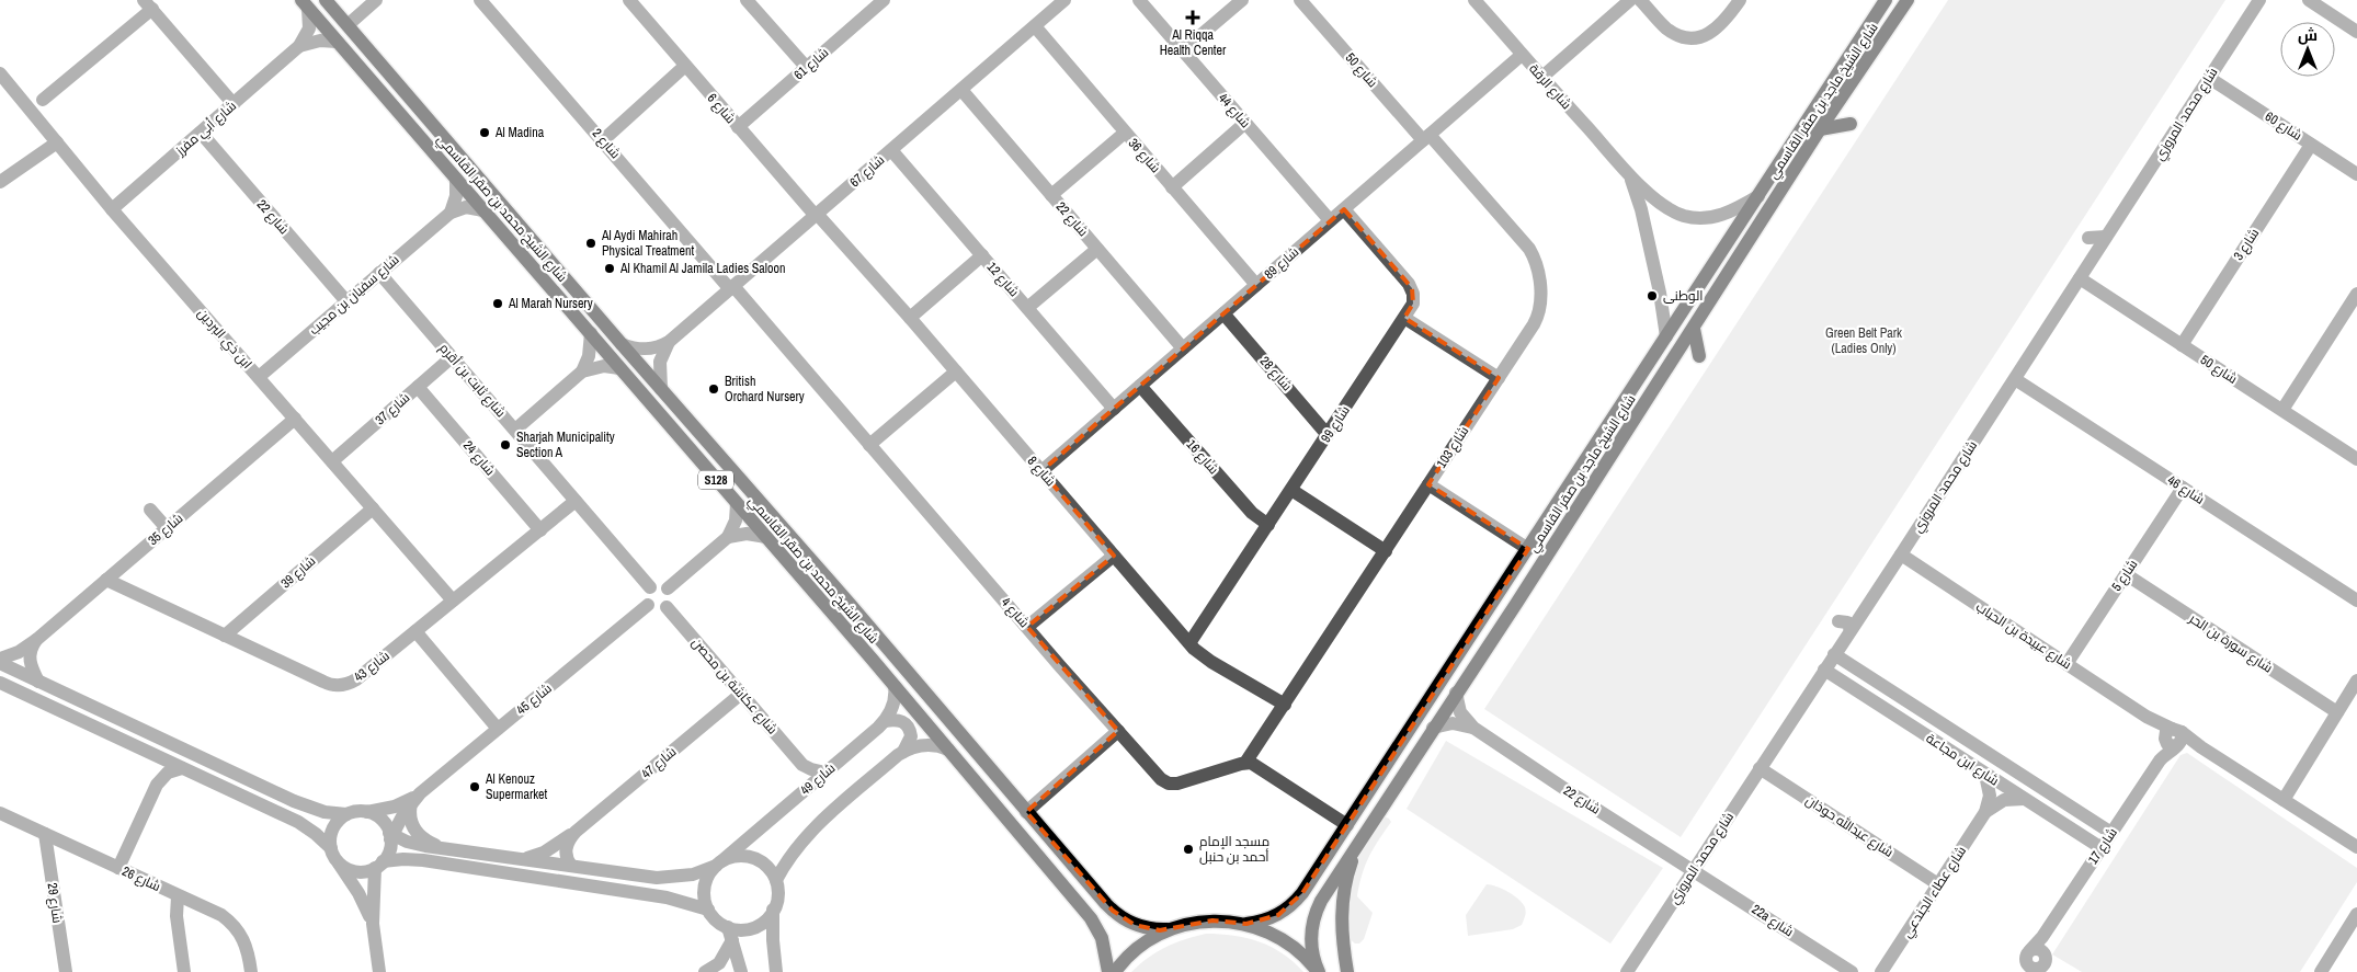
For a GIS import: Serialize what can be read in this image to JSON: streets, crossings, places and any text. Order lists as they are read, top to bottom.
{
  "streets": {
    "main road": ["شارع الشيخ ماجد بن صقر القاسمي", "شارع الشيخ محمد بن صقر القاسمي", "S128"],
    "street": [
      "شارع 61",
      "شارع 50",
      "شارع الرقة",
      "شارع 6",
      "شارع 44",
      "شارع محمد المروزي",
      "شارع 60",
      "شارع أبي مفرز",
      "شارع 2",
      "شارع 36",
      "شارع 67",
      "شارع 22",
      "شارع 3",
      "شارع 89",
      "شارع 12",
      "شارع سفيان بن مجيب",
      "ابن ذي البردين",
      "شارع 28",
      "شارع ثابت بن أقرم",
      "شارع 37",
      "شارع 99",
      "شارع 103",
      "شارع 16",
      "شارع 24",
      "شارع 8",
      "شارع 46",
      "شارع 35",
      "شارع 39",
      "شارع 5",
      "شارع 4",
      "شارع عبيدة بن الحباب",
      "شارع سورة بن الحر",
      "شارع 43",
      "شارع عكاشة بن محصن",
      "شارع 45",
      "شارع ابن مجاعة",
      "شارع 47",
      "شارع 49",
      "شارع عبدالله حوذان",
      "شارع 17",
      "شارع 26",
      "شارع عطاء الجندعي",
      "شارع 29",
      "22a شارع"
    ]
  },
  "crossings": [
    ["شارع 61", "شارع 6"],
    ["شارع 50", "شارع محمد المروزي"],
    ["شارع 50", "شارع 3"],
    ["شارع 50", "شارع 89"],
    ["شارع 50", "شارع 103"],
    ["شارع الرقة", "شارع الشيخ ماجد بن صقر القاسمي"],
    ["شارع الرقة", "شارع 89"],
    ["شارع الشيخ ماجد بن صقر القاسمي", "شارع 22"],
    ["شارع 6", "شارع 67"],
    ["شارع 6", "شارع 8"],
    ["شارع 44", "شارع 89"],
    ["شارع محمد المروزي", "شارع 60"],
    ["شارع محمد المروزي", "شارع 22"],
    ["شارع محمد المروزي", "شارع 46"],
    ["شارع محمد المروزي", "شارع عبيدة بن الحباب"],
    ["شارع محمد المروزي", "شارع ابن مجاعة"],
    ["شارع محمد المروزي", "شارع عبدالله حوذان"],
    ["شارع محمد المروزي", "22a شارع"],
    ["شارع 60", "شارع 3"],
    ["شارع أبي مفرز", "شارع الشيخ محمد بن صقر القاسمي"],
    ["شارع أبي مفرز", "شارع 22"],
    ["شارع أبي مفرز", "ابن ذي البردين"],
    ["شارع 2", "شارع 67"],
    ["شارع 2", "شارع 4"],
    ["شارع 36", "شارع 67"],
    ["شارع 36", "شارع 89"],
    ["شارع 67", "شارع الشيخ محمد بن صقر القاسمي"],
    ["شارع 67", "شارع 22"],
    ["شارع 67", "شارع 12"],
    ["شارع 67", "شارع 8"],
    ["شارع 67", "شارع 4"],
    ["شارع الشيخ محمد بن صقر القاسمي", "شارع 49"],
    ["شارع 22", "شارع 89"],
    ["شارع 22", "شارع سفيان بن مجيب"],
    ["شارع 22", "22a شارع"],
    ["شارع 89", "شارع 12"],
    ["شارع 89", "شارع 28"],
    ["شارع 89", "شارع 99"],
    ["شارع 89", "شارع 103"],
    ["شارع 89", "شارع 16"],
    ["شارع 89", "شارع 8"],
    ["شارع سفيان بن مجيب", "ابن ذي البردين"],
    ["شارع سفيان بن مجيب", "شارع ثابت بن أقرم"],
    ["ابن ذي البردين", "شارع 37"],
    ["ابن ذي البردين", "شارع 35"],
    ["ابن ذي البردين", "شارع 39"],
    ["ابن ذي البردين", "شارع 43"],
    ["شارع 28", "شارع 99"],
    ["شارع ثابت بن أقرم", "شارع 37"],
    ["شارع ثابت بن أقرم", "شارع 43"],
    ["شارع ثابت بن أقرم", "شارع عكاشة بن محصن"],
    ["شارع ثابت بن أقرم", "شارع 45"],
    ["شارع 37", "شارع 24"],
    ["شارع 99", "شارع 16"],
    ["شارع 99", "شارع 8"],
    ["شارع 103", "شارع 8"],
    ["شارع 103", "شارع 4"],
    ["شارع 24", "شارع 43"],
    ["شارع 46", "شارع 5"],
    ["شارع 35", "شارع 43"],
    ["شارع 39", "شارع 43"],
    ["شارع 5", "شارع عبيدة بن الحباب"],
    ["شارع 5", "شارع سورة بن الحر"],
    ["شارع عبيدة بن الحباب", "شارع 17"],
    ["شارع عكاشة بن محصن", "شارع 45"],
    ["شارع عكاشة بن محصن", "شارع 47"],
    ["شارع ابن مجاعة", "شارع 17"],
    ["شارع ابن مجاعة", "شارع عطاء الجندعي"],
    ["شارع عبدالله حوذان", "شارع عطاء الجندعي"],
    ["شارع 26", "شارع 29"]
  ],
  "parks": ["Green Belt Park (Ladies Only)"],
  "places": {
    "health": ["Al Riqqa Health Center"],
    "other": [
      "Al Madina",
      "Al Aydi Mahirah Physical Treatment",
      "Al Khamil Al Jamila Ladies Saloon",
      "الوطنی",
      "Al Marah Nursery",
      "British Orchard Nursery",
      "Sharjah Municipality Section A",
      "Al Kenouz Supermarket",
      "مسجد الإمام أحمد بن حنبل"
    ]
  },
  "north": "top"
}
